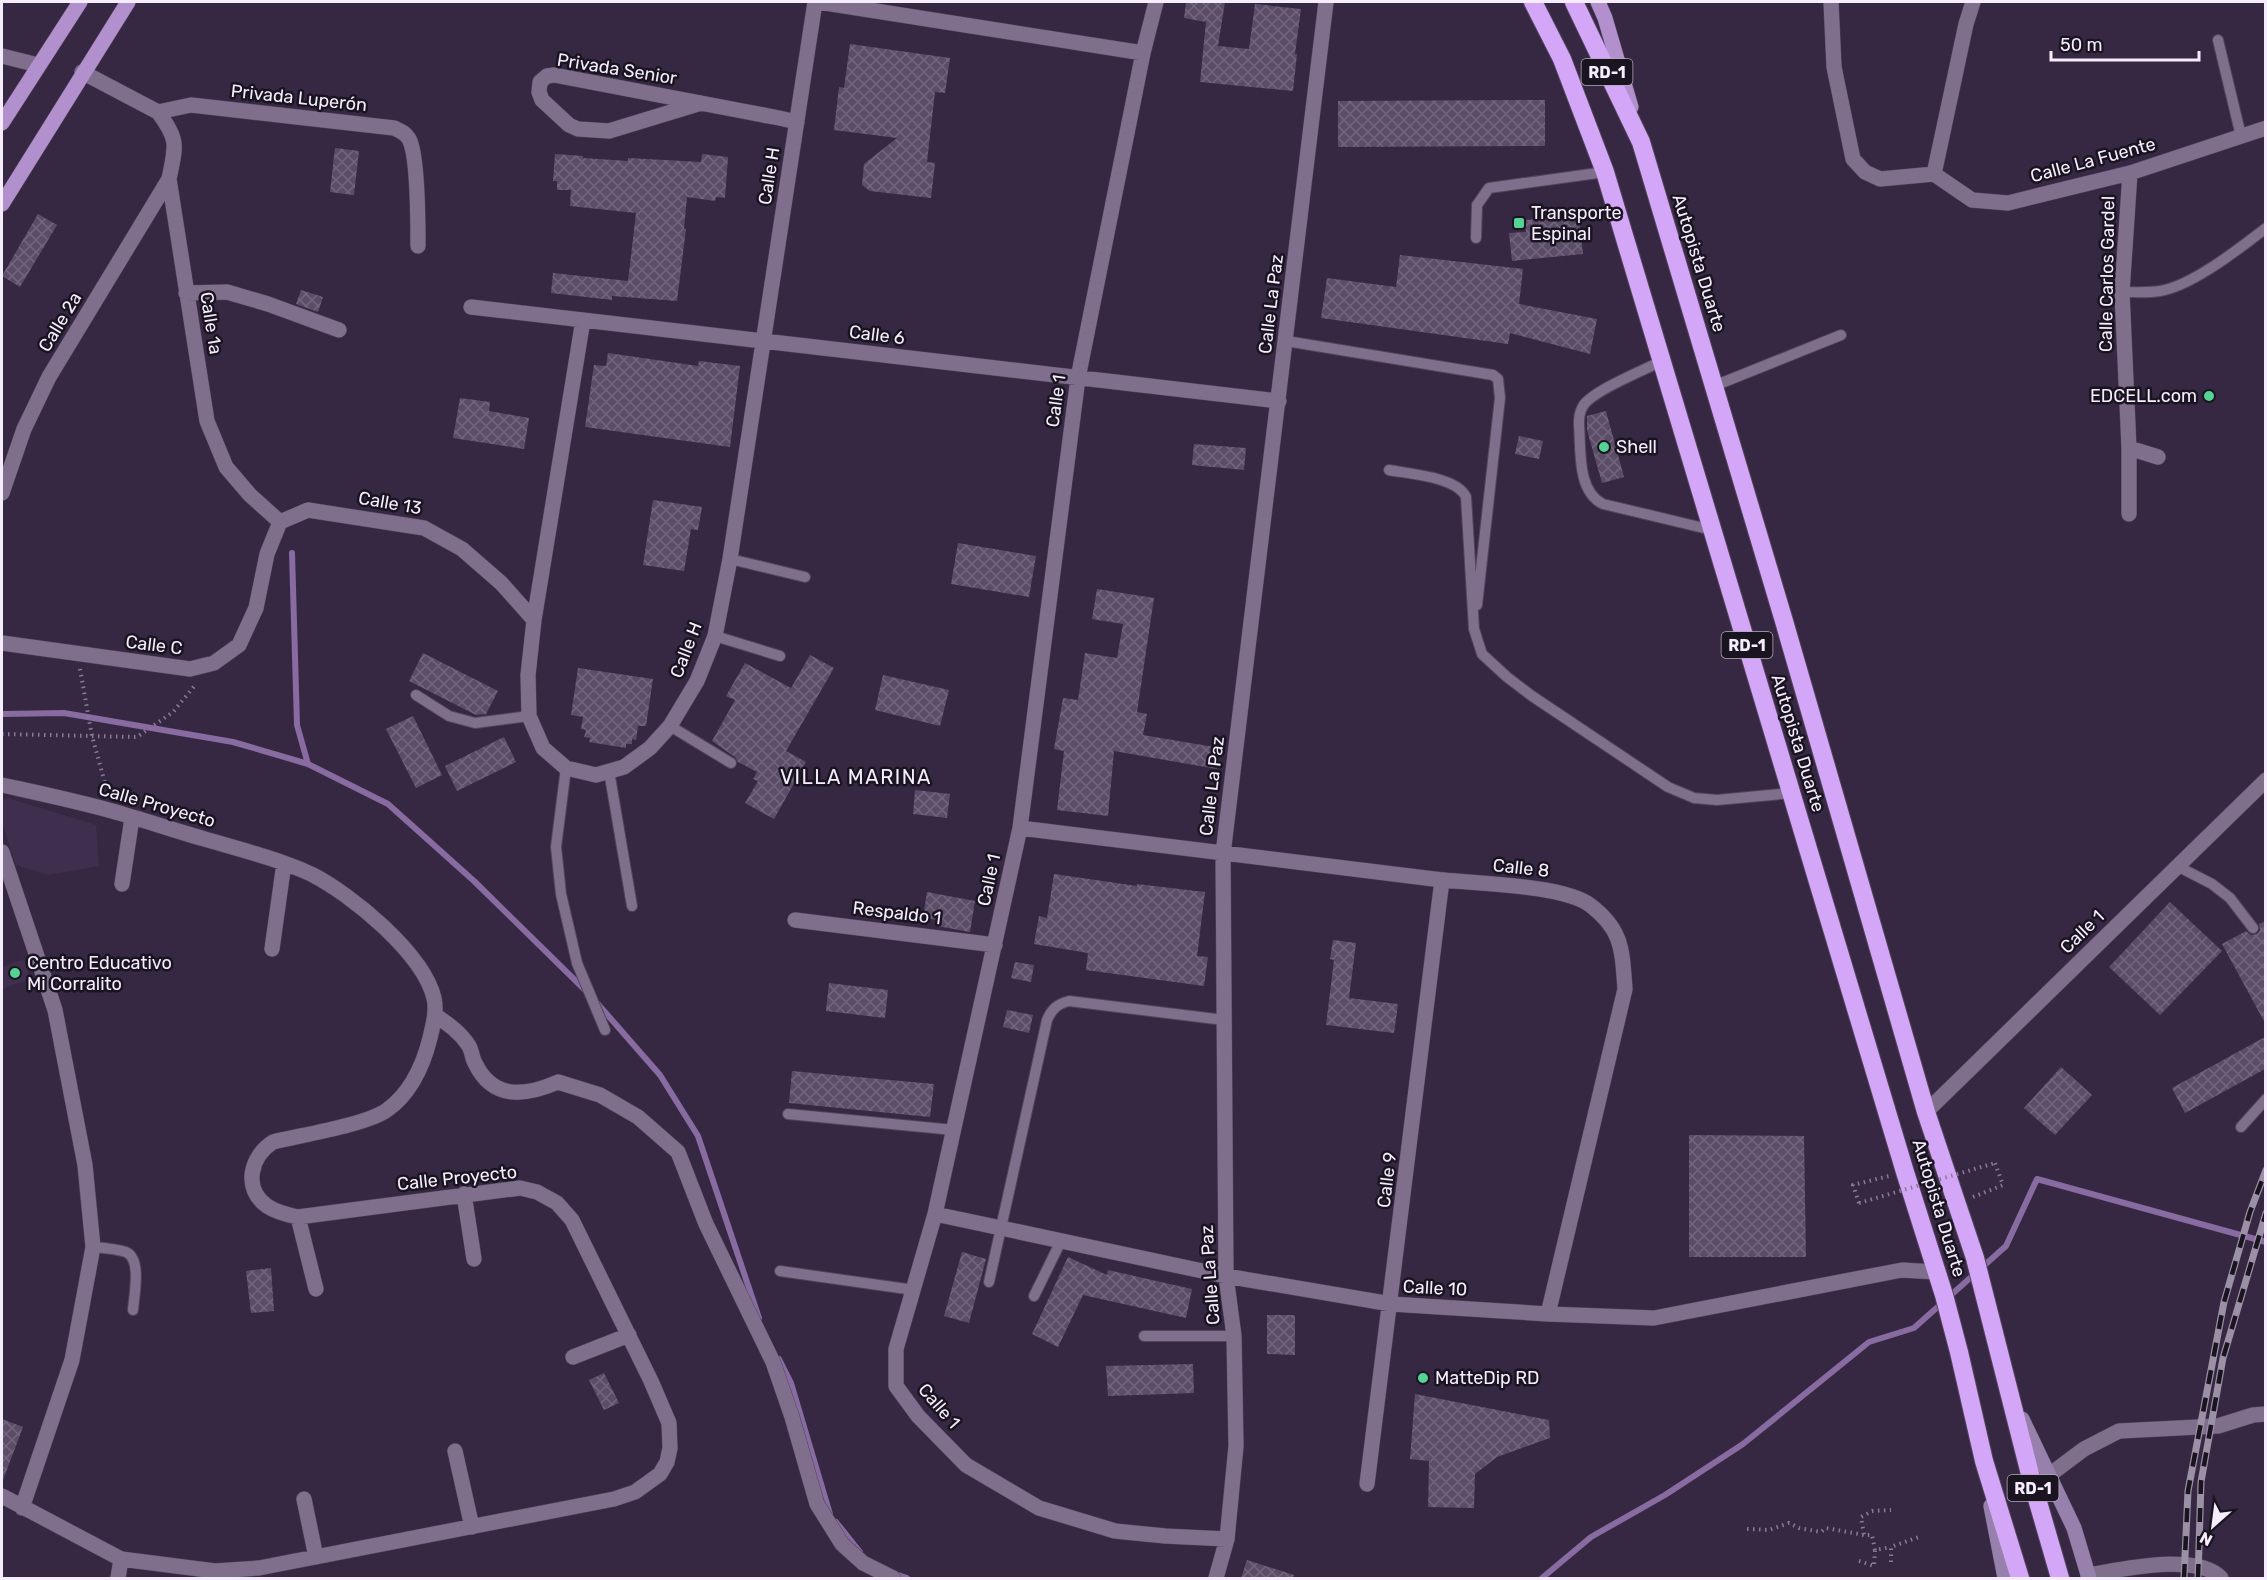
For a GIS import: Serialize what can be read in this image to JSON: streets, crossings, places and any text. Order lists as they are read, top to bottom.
{
  "streets": {
    "highway": ["RD-1", "Autopista Duarte"],
    "street": [
      "Privada Senior",
      "Privada Luperón",
      "Calle La Fuente",
      "Calle H",
      "Calle Carlos Gardel",
      "Calle La Paz",
      "Calle 2a",
      "Calle 1a",
      "Calle 6",
      "Calle 1",
      "Calle 13",
      "Calle C",
      "Calle Proyecto",
      "Calle 8",
      "Respaldo 1",
      "Calle 9",
      "Calle 10"
    ]
  },
  "crossings": [
    ["Privada Senior", "Calle H"],
    ["RD-1", "Autopista Duarte"],
    ["Privada Luperón", "Calle 1a"],
    ["Calle La Fuente", "Calle Carlos Gardel"],
    ["Calle H", "Calle 6"],
    ["Calle H", "Calle 13"],
    ["Autopista Duarte", "Calle 1"],
    ["Autopista Duarte", "Calle 10"],
    ["Calle La Paz", "Calle 6"],
    ["Calle La Paz", "Calle 1"],
    ["Calle La Paz", "Calle 8"],
    ["Calle La Paz", "Calle 10"],
    ["Calle 2a", "Calle 1a"],
    ["Calle 1a", "Calle 13"],
    ["Calle 1a", "Calle C"],
    ["Calle 6", "Calle 1"],
    ["Calle 1", "Calle 8"],
    ["Calle 1", "Respaldo 1"],
    ["Calle 1", "Calle 10"],
    ["Calle 13", "Calle C"],
    ["Calle 8", "Calle 9"],
    ["Calle 8", "Calle 10"],
    ["Calle 9", "Calle 10"]
  ],
  "districts": ["VILLA MARINA"],
  "places": {
    "transit": ["Transporte Espinal"],
    "other": [
      "EDCELL.com",
      "Shell",
      "Centro Educativo Mi Corralito",
      "MatteDip RD"
    ]
  },
  "scale_bar": "50 m",
  "north": "bottom left"
}
